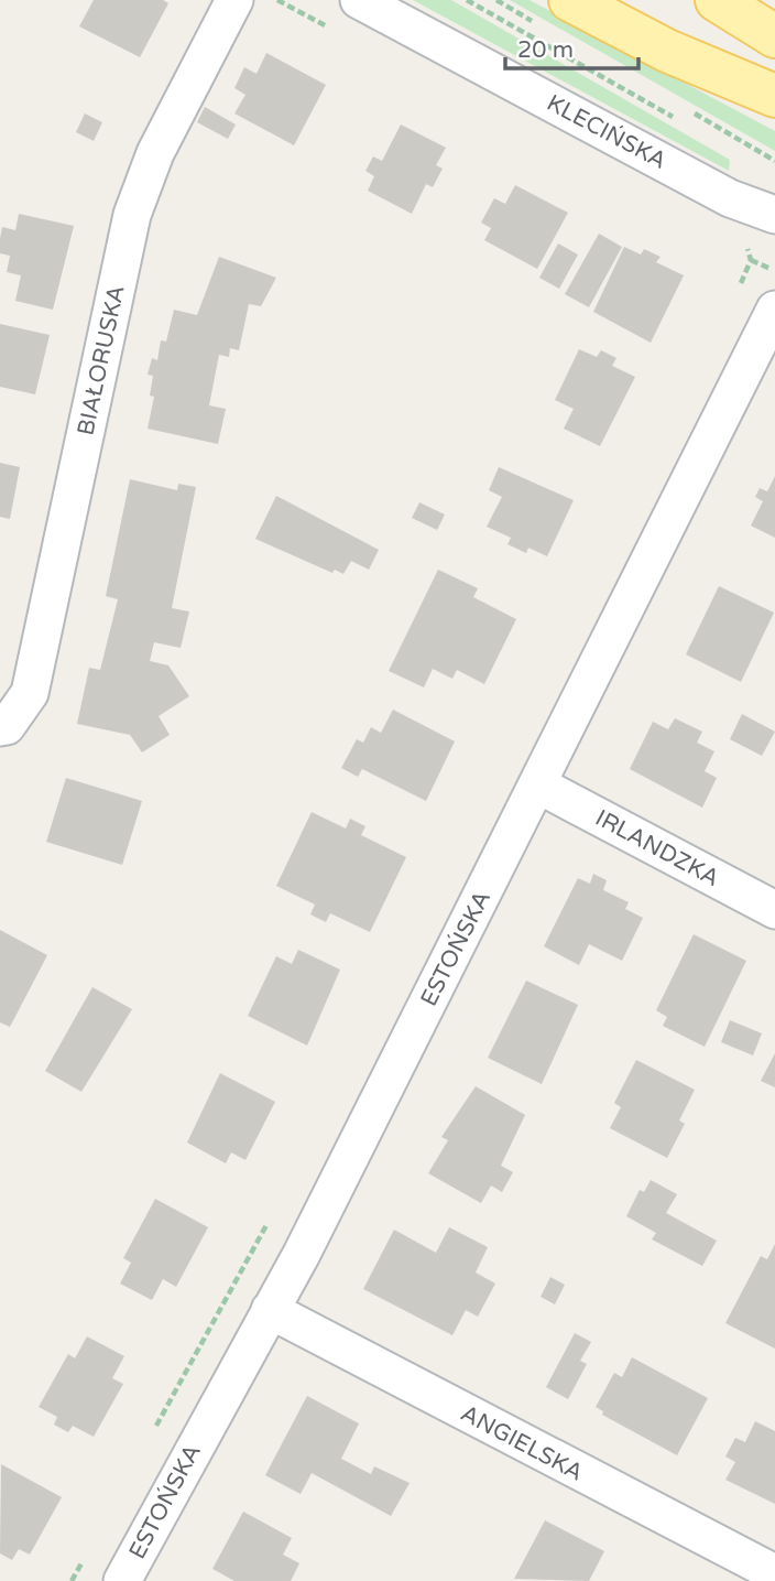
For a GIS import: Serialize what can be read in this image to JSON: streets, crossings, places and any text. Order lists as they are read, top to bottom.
{
  "streets": {
    "street": [
      "KLECIŃSKA",
      "BIAŁORUSKA",
      "IRLANDZKA",
      "ESTOŃSKA",
      "ANGIELSKA"
    ]
  },
  "crossings": [
    ["IRLANDZKA", "ESTOŃSKA"],
    ["ESTOŃSKA", "ANGIELSKA"]
  ],
  "scale_bar": "20 m"
}
